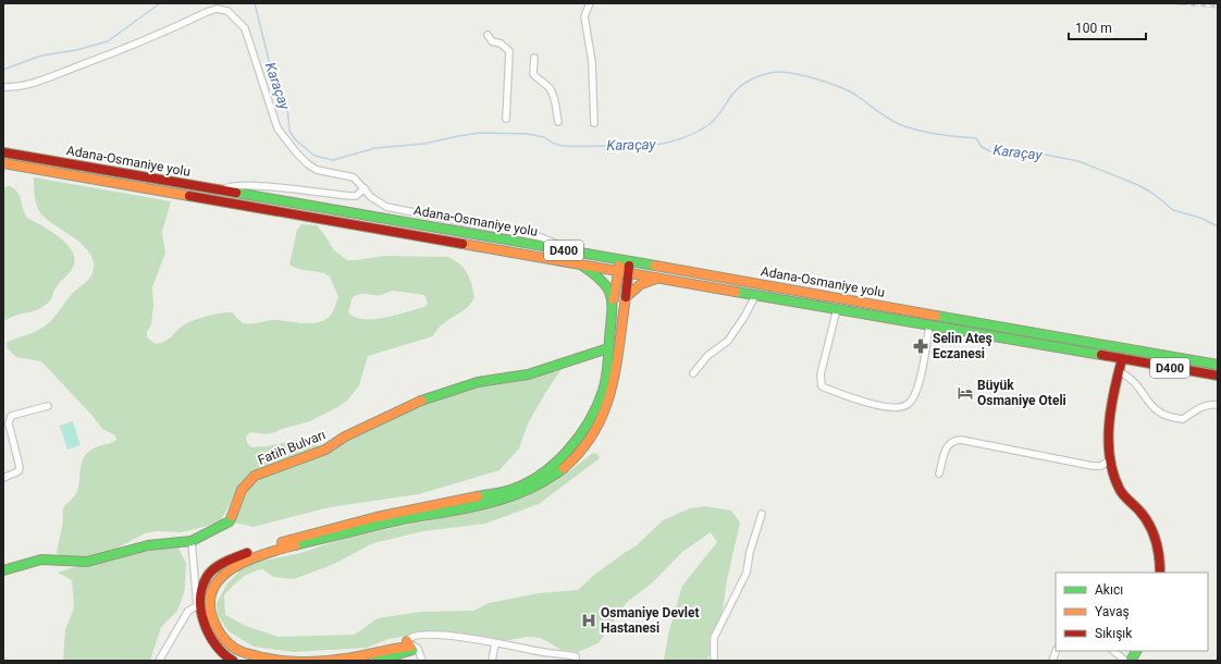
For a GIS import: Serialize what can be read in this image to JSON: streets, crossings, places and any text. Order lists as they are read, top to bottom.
{
  "streets": {
    "main road": ["Adana-Osmaniye yolu", "D400", "Fatih Bulvarı"]
  },
  "crossings": [
    ["Adana-Osmaniye yolu", "D400"]
  ],
  "water": ["Karaçay"],
  "places": {
    "pharmacy": ["Selin Ateş Eczanesi"],
    "hotel": ["Büyük Osmaniye Oteli"],
    "hospital": ["Osmaniye Devlet Hastanesi"]
  },
  "legend": ["Akıcı", "Yavaş", "Sıkışık"],
  "scale_bar": "100 m"
}
